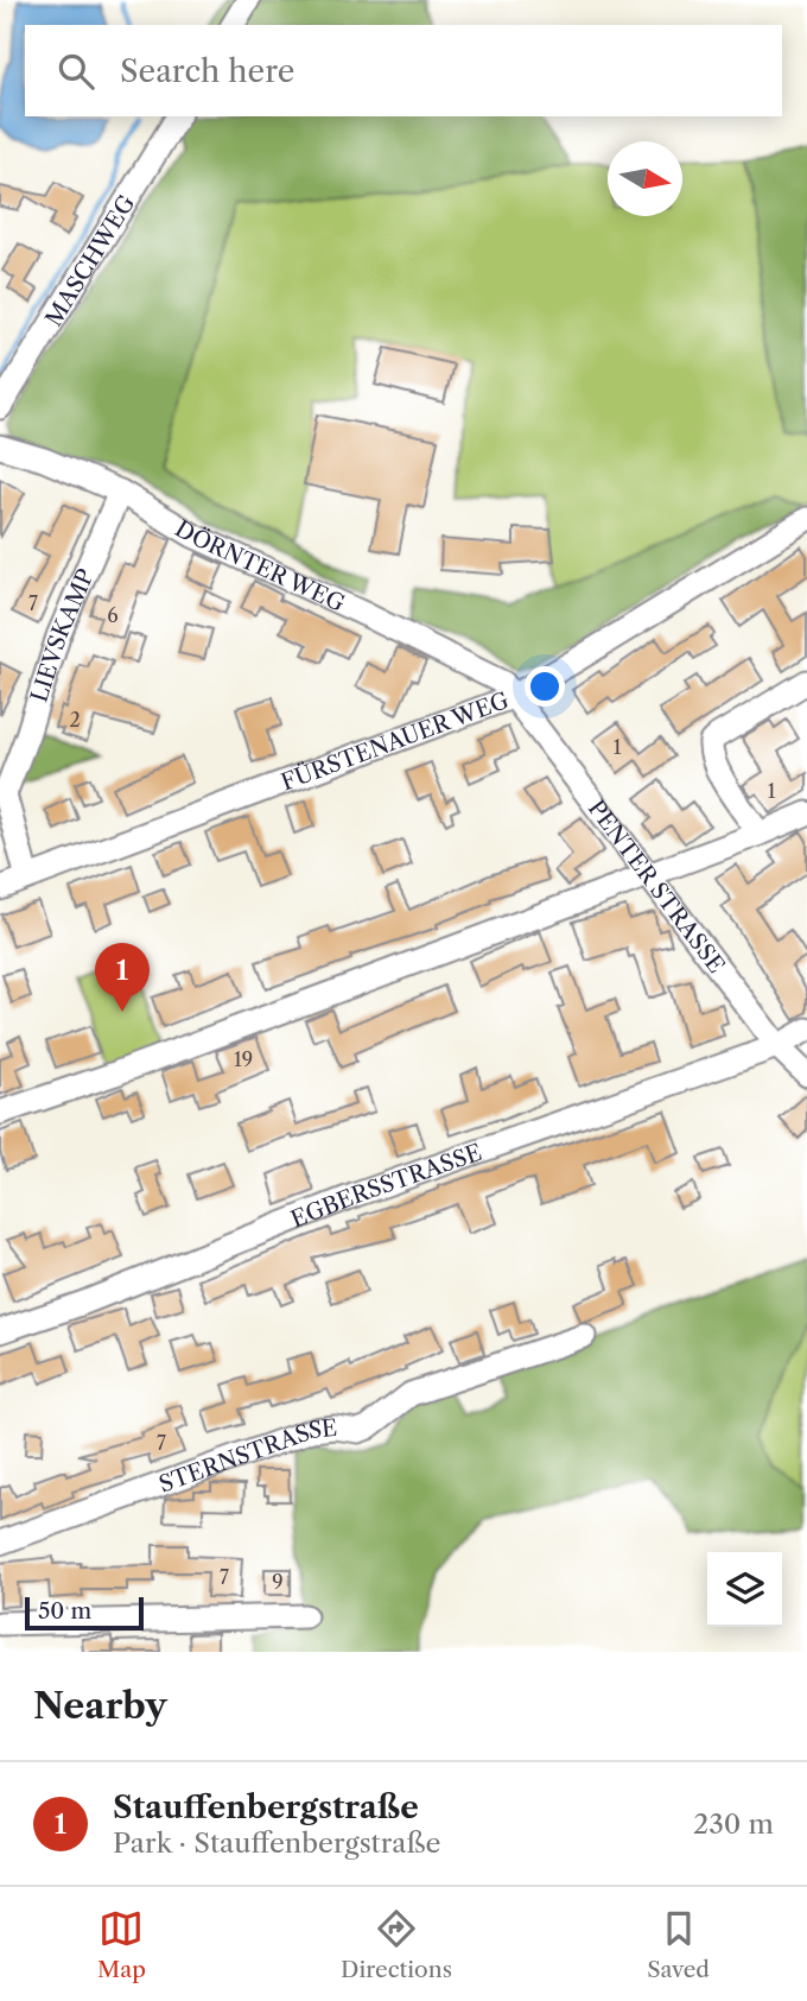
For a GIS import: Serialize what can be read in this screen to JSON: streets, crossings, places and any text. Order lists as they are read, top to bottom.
{
  "streets": {
    "street": [
      "MASCHWEG",
      "DÖRNTER WEG",
      "LIEVSKAMP",
      "FÜRSTENAUER WEG",
      "PENTER STRASSE",
      "EGBERSSTRASSE",
      "STERNSTRASSE"
    ]
  },
  "crossings": [
    ["DÖRNTER WEG", "LIEVSKAMP"],
    ["DÖRNTER WEG", "FÜRSTENAUER WEG"],
    ["DÖRNTER WEG", "PENTER STRASSE"],
    ["LIEVSKAMP", "FÜRSTENAUER WEG"],
    ["FÜRSTENAUER WEG", "PENTER STRASSE"],
    ["PENTER STRASSE", "EGBERSSTRASSE"]
  ],
  "house_numbers": [
    "7",
    "6",
    "2",
    "1",
    "1",
    "19",
    "7",
    "7",
    "9"
  ],
  "scale_bar": "50 m",
  "north": "right",
  "page": {
    "search": "Search here",
    "pins": "1",
    "scale": "50 m",
    "heading": "Nearby",
    "list": [
      {
        "mark": "1",
        "name": "Stauffenbergstraße",
        "note": "Park · Stauffenbergstraße",
        "value": "230 m"
      }
    ],
    "nav": ["Map", "Directions", "Saved"]
  }
}
